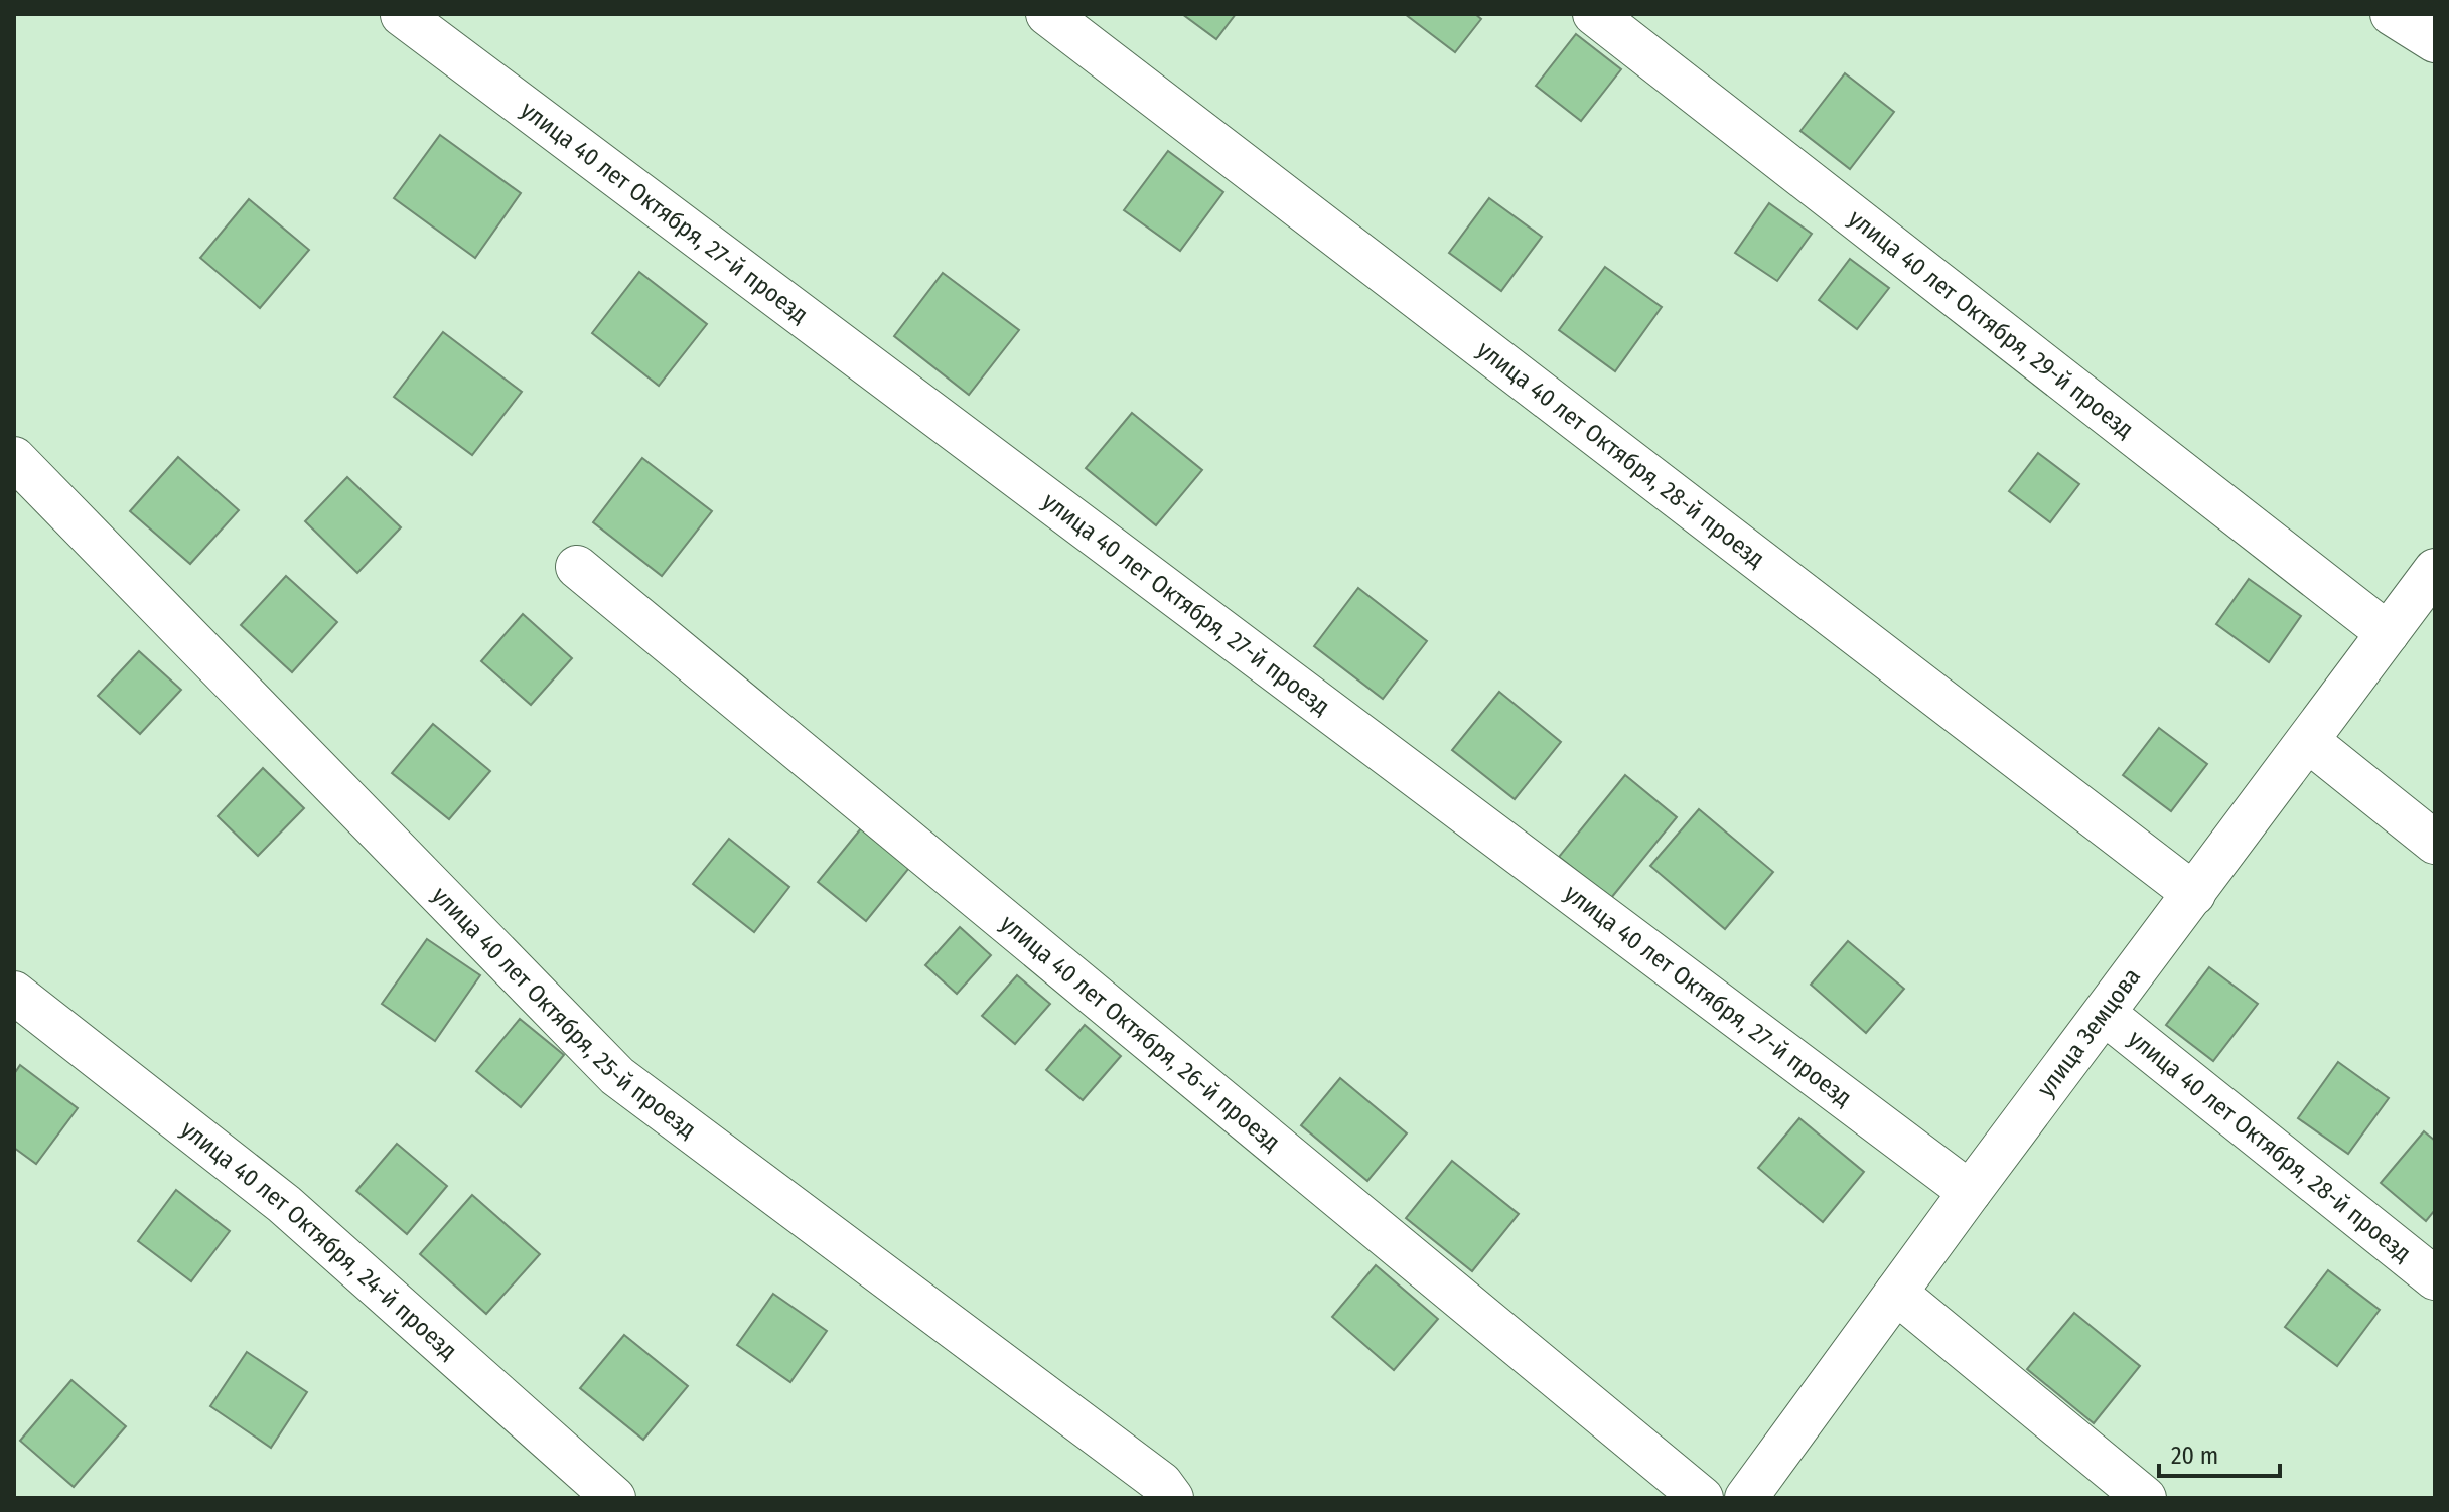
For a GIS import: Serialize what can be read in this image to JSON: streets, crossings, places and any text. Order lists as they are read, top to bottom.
{
  "streets": {
    "street": [
      "улица 40 лет Октября, 27-й проезд",
      "улица 40 лет Октября, 29-й проезд",
      "улица 40 лет Октября, 28-й проезд",
      "улица 40 лет Октября, 25-й проезд",
      "улица 40 лет Октября, 26-й проезд",
      "улица Земцова",
      "улица 40 лет Октября, 24-й проезд"
    ]
  },
  "crossings": [
    ["улица 40 лет Октября, 27-й проезд", "улица Земцова"],
    ["улица 40 лет Октября, 29-й проезд", "улица Земцова"],
    ["улица 40 лет Октября, 28-й проезд", "улица Земцова"]
  ],
  "scale_bar": "20 m"
}
